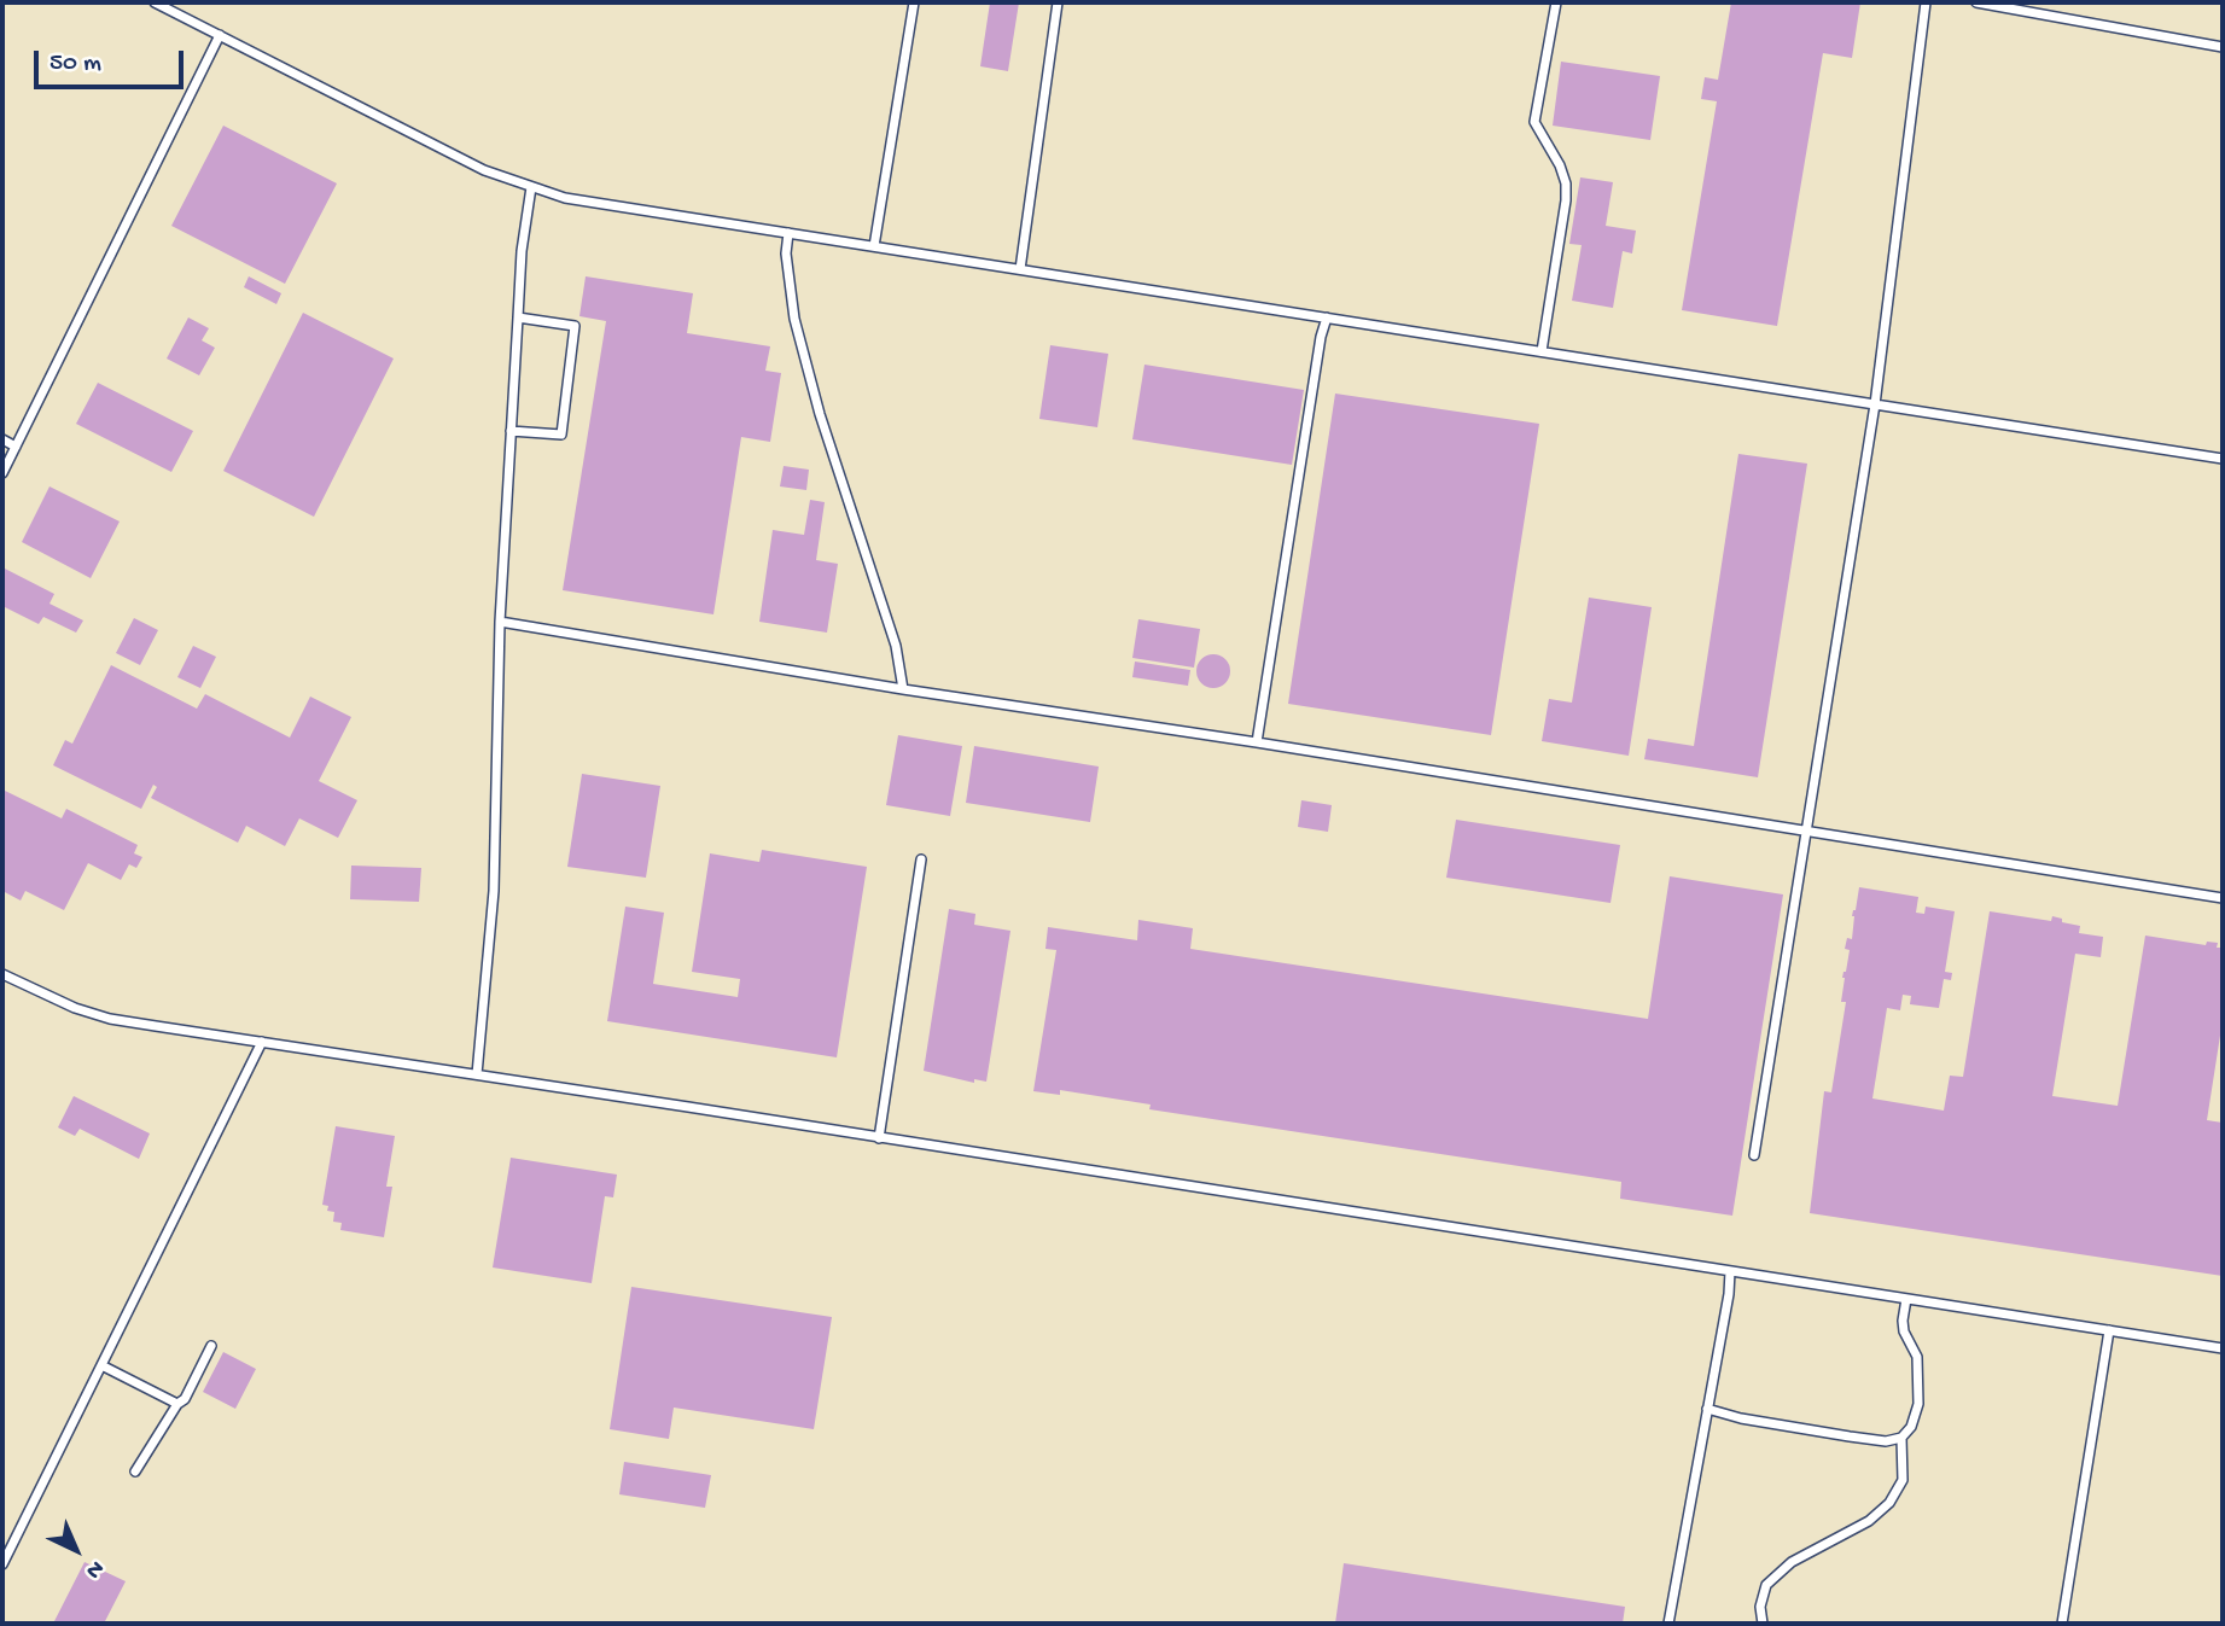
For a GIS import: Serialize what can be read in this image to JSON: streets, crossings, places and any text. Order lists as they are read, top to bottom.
{
  "scale_bar": "50 m",
  "north": "bottom right"
}
